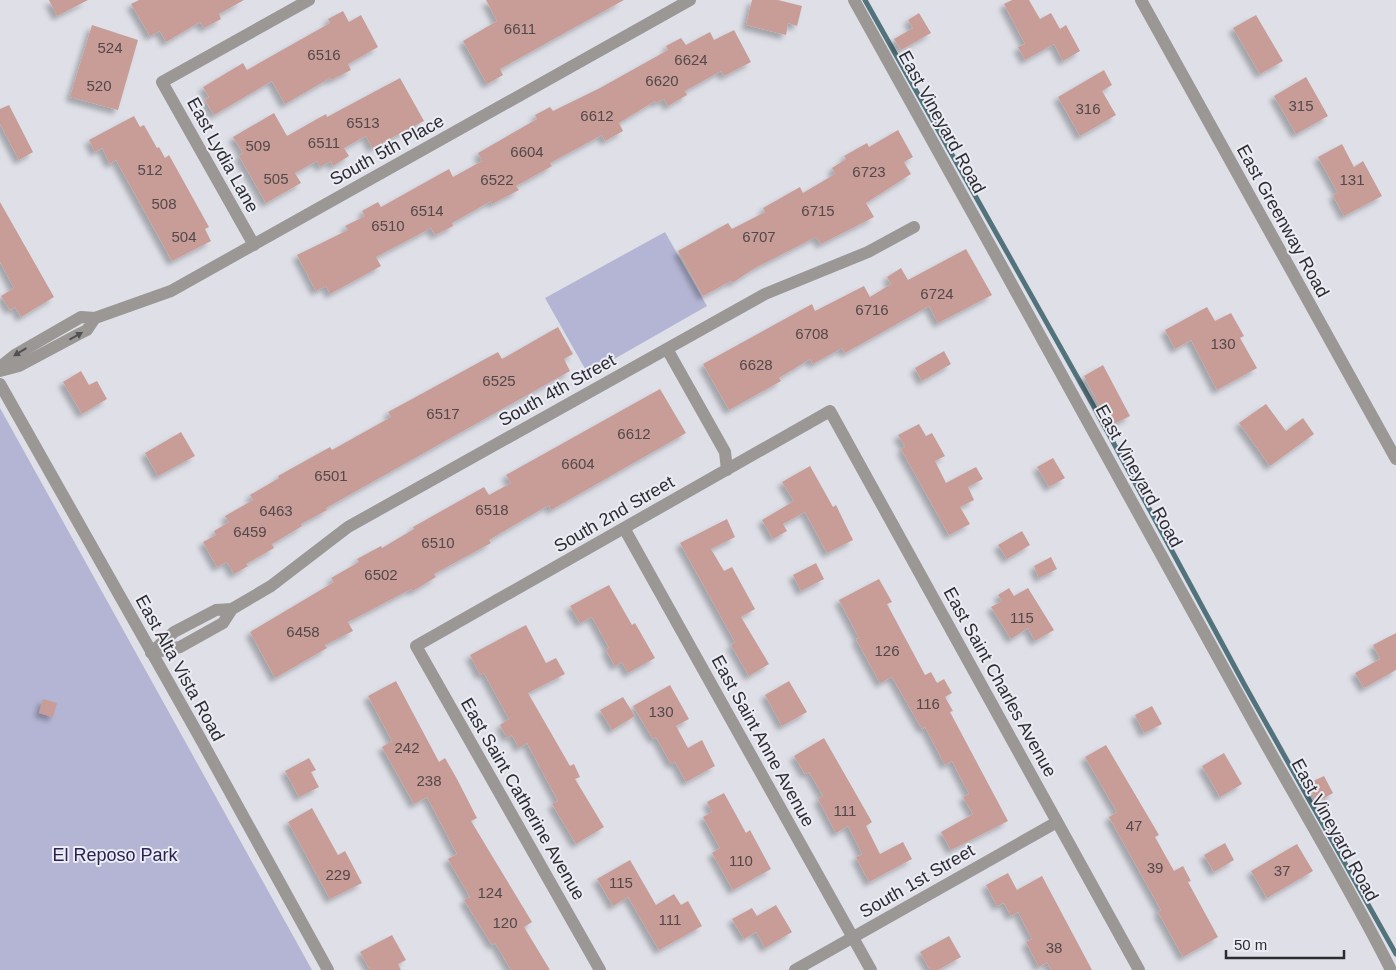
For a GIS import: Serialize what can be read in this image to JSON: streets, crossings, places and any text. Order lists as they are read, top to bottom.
{
  "streets": {
    "street": [
      "East Vineyard Road",
      "South 5th Place",
      "East Lydia Lane",
      "East Greenway Road",
      "South 4th Street",
      "South 2nd Street",
      "East Alta Vista Road",
      "East Saint Charles Avenue",
      "East Saint Anne Avenue",
      "East Saint Catherine Avenue",
      "South 1st Street"
    ]
  },
  "crossings": [
    ["South 5th Place", "East Lydia Lane"],
    ["South 4th Street", "East Alta Vista Road"],
    ["South 2nd Street", "East Saint Charles Avenue"],
    ["South 2nd Street", "East Saint Anne Avenue"],
    ["South 2nd Street", "East Saint Catherine Avenue"],
    ["East Saint Charles Avenue", "South 1st Street"],
    ["East Saint Anne Avenue", "South 1st Street"]
  ],
  "parks": ["El Reposo Park"],
  "house_numbers": [
    "6611",
    "524",
    "6516",
    "6624",
    "6620",
    "520",
    "315",
    "316",
    "6612",
    "6513",
    "6511",
    "509",
    "6604",
    "512",
    "6723",
    "505",
    "6522",
    "131",
    "508",
    "6514",
    "6715",
    "6510",
    "504",
    "6707",
    "6724",
    "6716",
    "6708",
    "130",
    "6628",
    "6525",
    "6517",
    "6612",
    "6604",
    "6501",
    "6518",
    "6463",
    "6459",
    "6510",
    "6502",
    "115",
    "6458",
    "126",
    "116",
    "130",
    "242",
    "238",
    "111",
    "47",
    "110",
    "39",
    "37",
    "229",
    "115",
    "124",
    "111",
    "120",
    "38"
  ],
  "scale_bar": "50 m"
}
